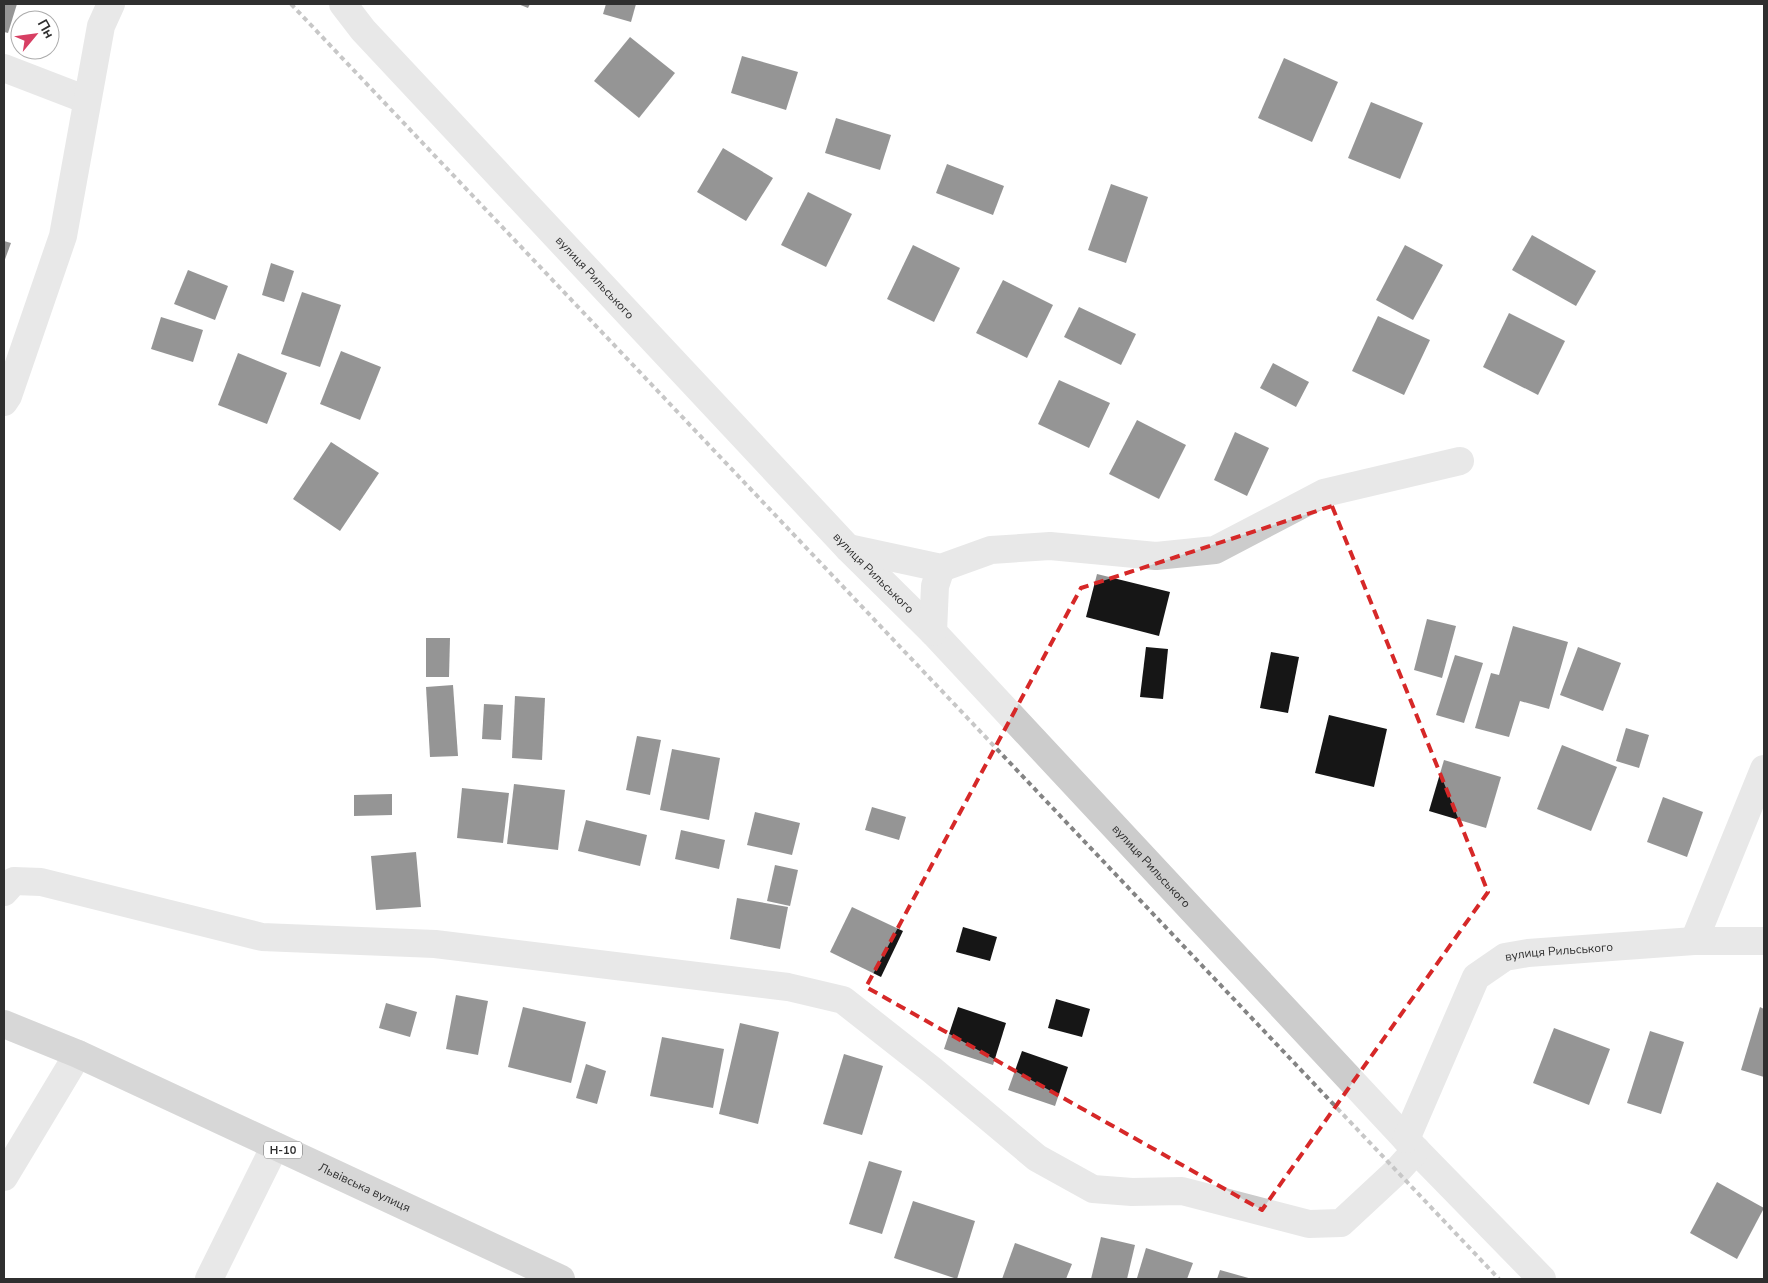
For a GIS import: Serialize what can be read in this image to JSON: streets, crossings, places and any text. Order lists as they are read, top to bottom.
{
  "streets": {
    "main road": ["Н-10", "Львівська вулиця"],
    "street": ["вулиця Рильського"]
  },
  "north": "top right"
}
